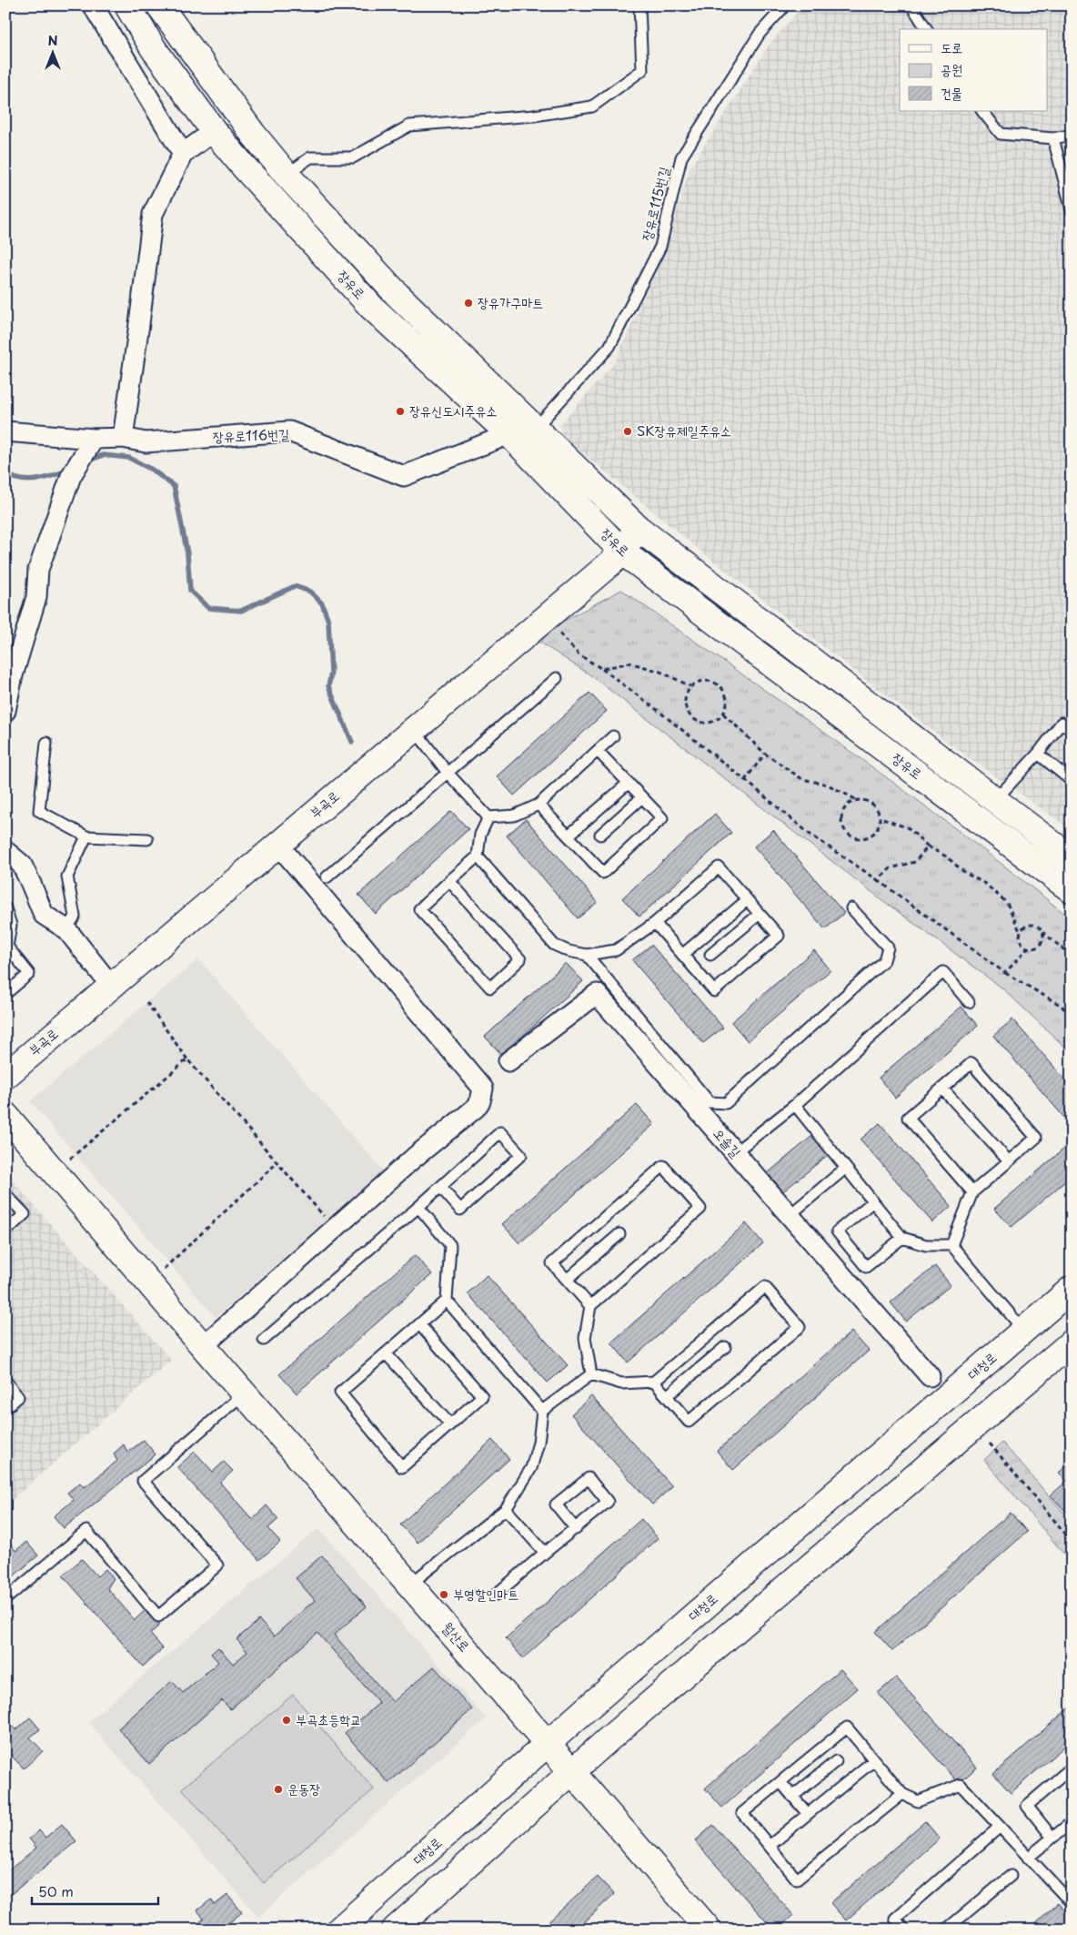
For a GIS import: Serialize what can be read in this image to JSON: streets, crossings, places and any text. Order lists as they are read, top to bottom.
{
  "streets": {
    "main road": [
      "장유로",
      "부곡로",
      "대청로",
      "월산로"
    ],
    "street": ["장유로116번길", "오솔길"],
    "lane": ["장유로115번길"]
  },
  "crossings": [
    ["장유로115번길", "장유로"],
    ["장유로115번길", "장유로116번길"],
    ["장유로", "장유로116번길"],
    ["장유로", "부곡로"],
    ["대청로", "월산로"]
  ],
  "places": [
    "장유가구마트",
    "장유신도시주유소",
    "SK장유제일주유소",
    "부영할인마트",
    "부곡초등학교",
    "운동장"
  ],
  "legend": ["도로", "공원", "건물"],
  "scale_bar": "50 m",
  "north": "top"
}
